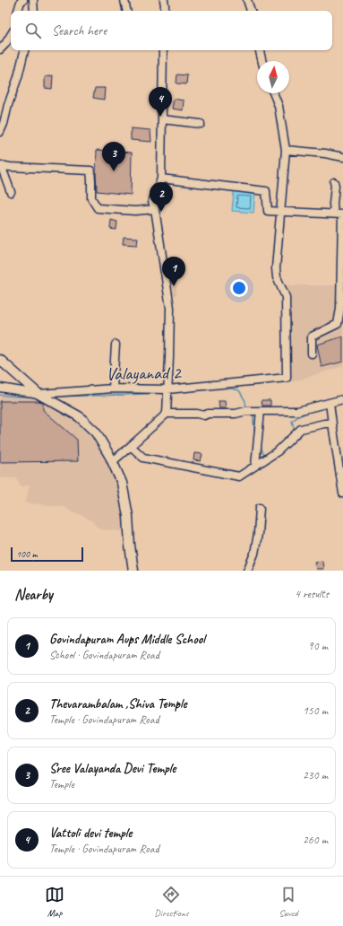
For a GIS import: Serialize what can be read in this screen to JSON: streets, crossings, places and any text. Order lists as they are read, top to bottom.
{
  "streets": {
    "street": ["Valayanad 2"]
  },
  "scale_bar": "100 m",
  "north": "top",
  "page": {
    "search": "Search here",
    "pins": [
      "4",
      "3",
      "2",
      "1"
    ],
    "scale": "100 m",
    "heading": ["Nearby", "4 results"],
    "list": [
      {
        "mark": "1",
        "name": "Govindapuram Aups Middle School",
        "note": "School · Govindapuram Road",
        "value": "90 m"
      },
      {
        "mark": "2",
        "name": "Thevarambalam ,Shiva Temple",
        "note": "Temple · Govindapuram Road",
        "value": "150 m"
      },
      {
        "mark": "3",
        "name": "Sree Valayanda Devi Temple",
        "note": "Temple",
        "value": "230 m"
      },
      {
        "mark": "4",
        "name": "Vattoli devi temple",
        "note": "Temple · Govindapuram Road",
        "value": "260 m"
      }
    ],
    "nav": ["Map", "Directions", "Saved"]
  }
}
